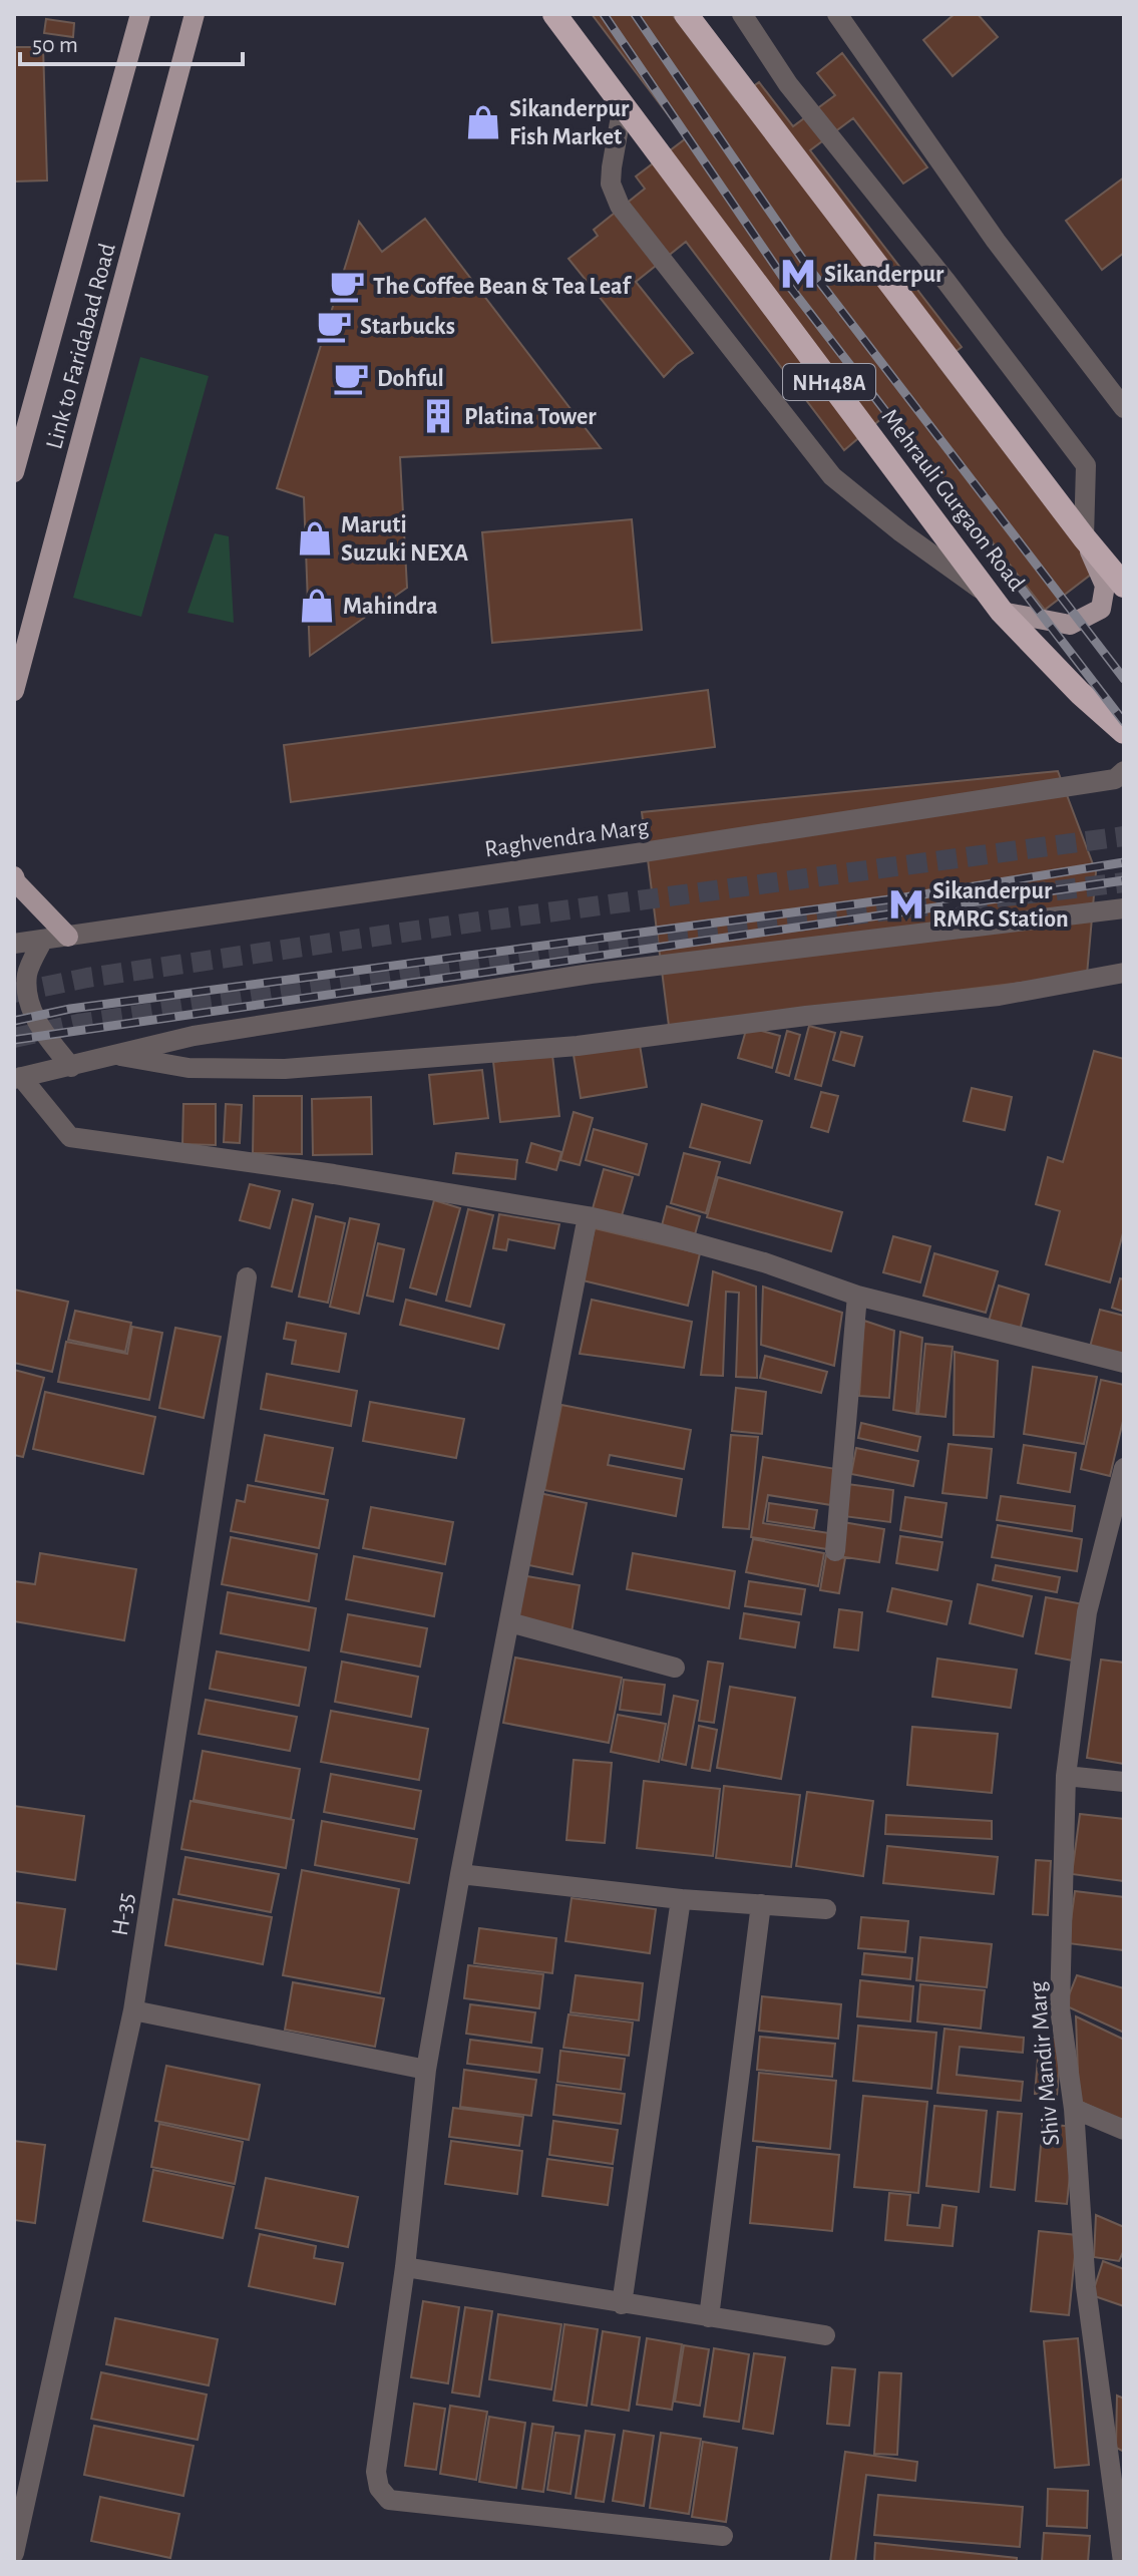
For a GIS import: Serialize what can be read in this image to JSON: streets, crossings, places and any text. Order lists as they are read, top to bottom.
{
  "streets": {
    "highway": ["NH148A", "Mehrauli Gurgaon Road"],
    "main road": ["Link to Faridabad Road"],
    "street": ["Raghvendra Marg", "H-35", "Shiv Mandir Marg"]
  },
  "places": {
    "shop": ["Sikanderpur Fish Market", "Maruti Suzuki NEXA", "Mahindra"],
    "metro station": ["Sikanderpur", "Sikanderpur RMRG Station"],
    "cafe": ["The Coffee Bean & Tea Leaf", "Starbucks", "Dohful"],
    "building": ["Platina Tower"]
  },
  "scale_bar": "50 m"
}
